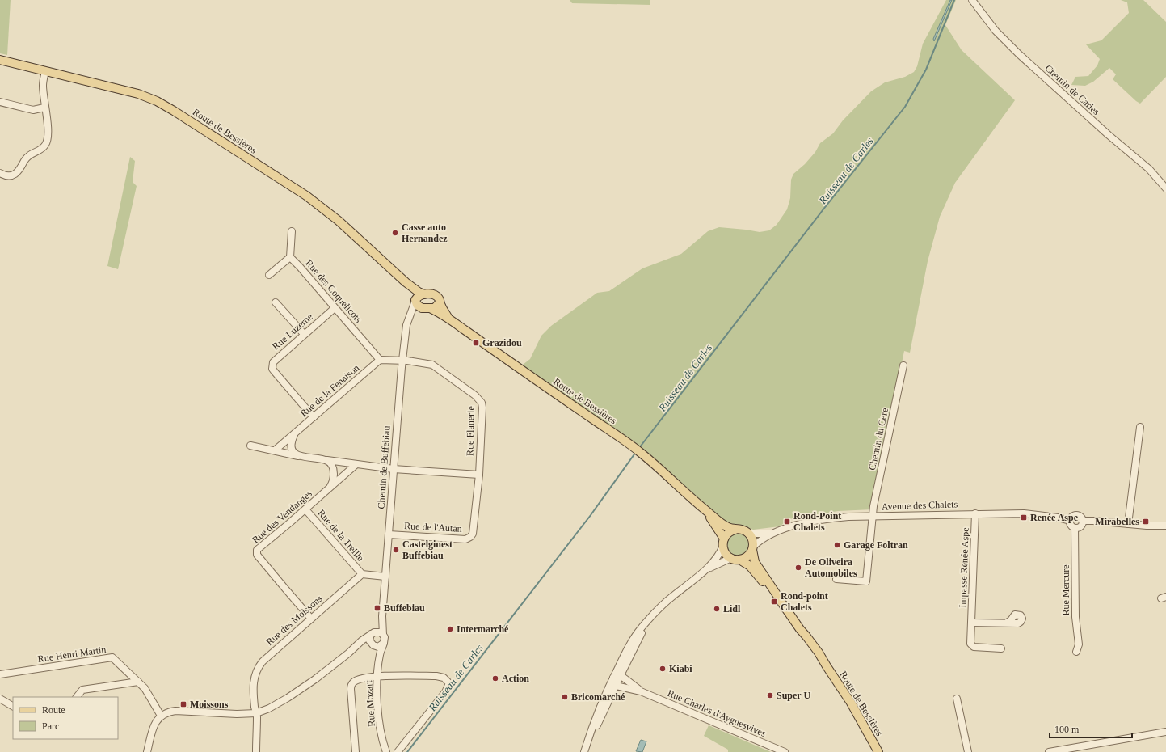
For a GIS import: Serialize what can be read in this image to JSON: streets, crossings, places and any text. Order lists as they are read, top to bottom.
{
  "streets": {
    "main road": ["Route de Bessières"],
    "street": [
      "Chemin de Carles",
      "Rue des Coquelicots",
      "Rue Luzerne",
      "Rue de la Fenaison",
      "Rue Flanerie",
      "Chemin du Cere",
      "Chemin de Buffebiau",
      "Avenue des Chalets",
      "Rue des Vendanges",
      "Rue de l'Autan",
      "Rue de la Treille",
      "Impasse Renée Aspe",
      "Rue Mercure",
      "Rue des Moissons",
      "Rue Henri Martin",
      "Rue Mozart",
      "Rue Charles d'Ayguesvives"
    ]
  },
  "crossings": [
    ["Route de Bessières", "Chemin de Buffebiau"],
    ["Route de Bessières", "Avenue des Chalets"],
    ["Rue des Coquelicots", "Rue Luzerne"],
    ["Rue des Coquelicots", "Rue de la Fenaison"],
    ["Rue Luzerne", "Rue de la Fenaison"],
    ["Rue Flanerie", "Chemin de Buffebiau"],
    ["Rue Flanerie", "Rue de l'Autan"],
    ["Chemin du Cere", "Avenue des Chalets"],
    ["Chemin de Buffebiau", "Rue de l'Autan"],
    ["Chemin de Buffebiau", "Rue des Moissons"],
    ["Chemin de Buffebiau", "Rue Henri Martin"],
    ["Chemin de Buffebiau", "Rue Mozart"],
    ["Avenue des Chalets", "Impasse Renée Aspe"],
    ["Avenue des Chalets", "Rue Mercure"],
    ["Rue des Vendanges", "Rue de la Treille"],
    ["Rue des Vendanges", "Rue des Moissons"],
    ["Rue de la Treille", "Rue des Moissons"]
  ],
  "water": ["Ruisseau de Carles"],
  "places": {
    "other": [
      "Casse auto Hernandez",
      "Garage Foltran",
      "Castelginest Buffebiau",
      "De Oliveira Automobiles",
      "Lidl",
      "Intermarché",
      "Kiabi",
      "Action",
      "Super U",
      "Bricomarché"
    ],
    "transit": [
      "Grazidou",
      "Renée Aspe",
      "Rond-Point Chalets",
      "Mirabelles",
      "Rond-point Chalets",
      "Buffebiau",
      "Moissons"
    ]
  },
  "legend": ["Route", "Parc"],
  "scale_bar": "100 m"
}
